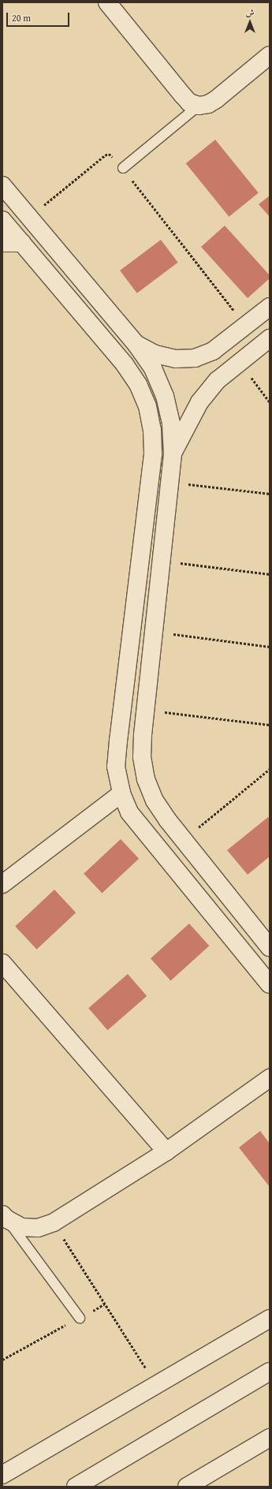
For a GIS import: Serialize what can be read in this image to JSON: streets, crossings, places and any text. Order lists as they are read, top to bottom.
{
  "scale_bar": "20 m",
  "north": "top"
}
